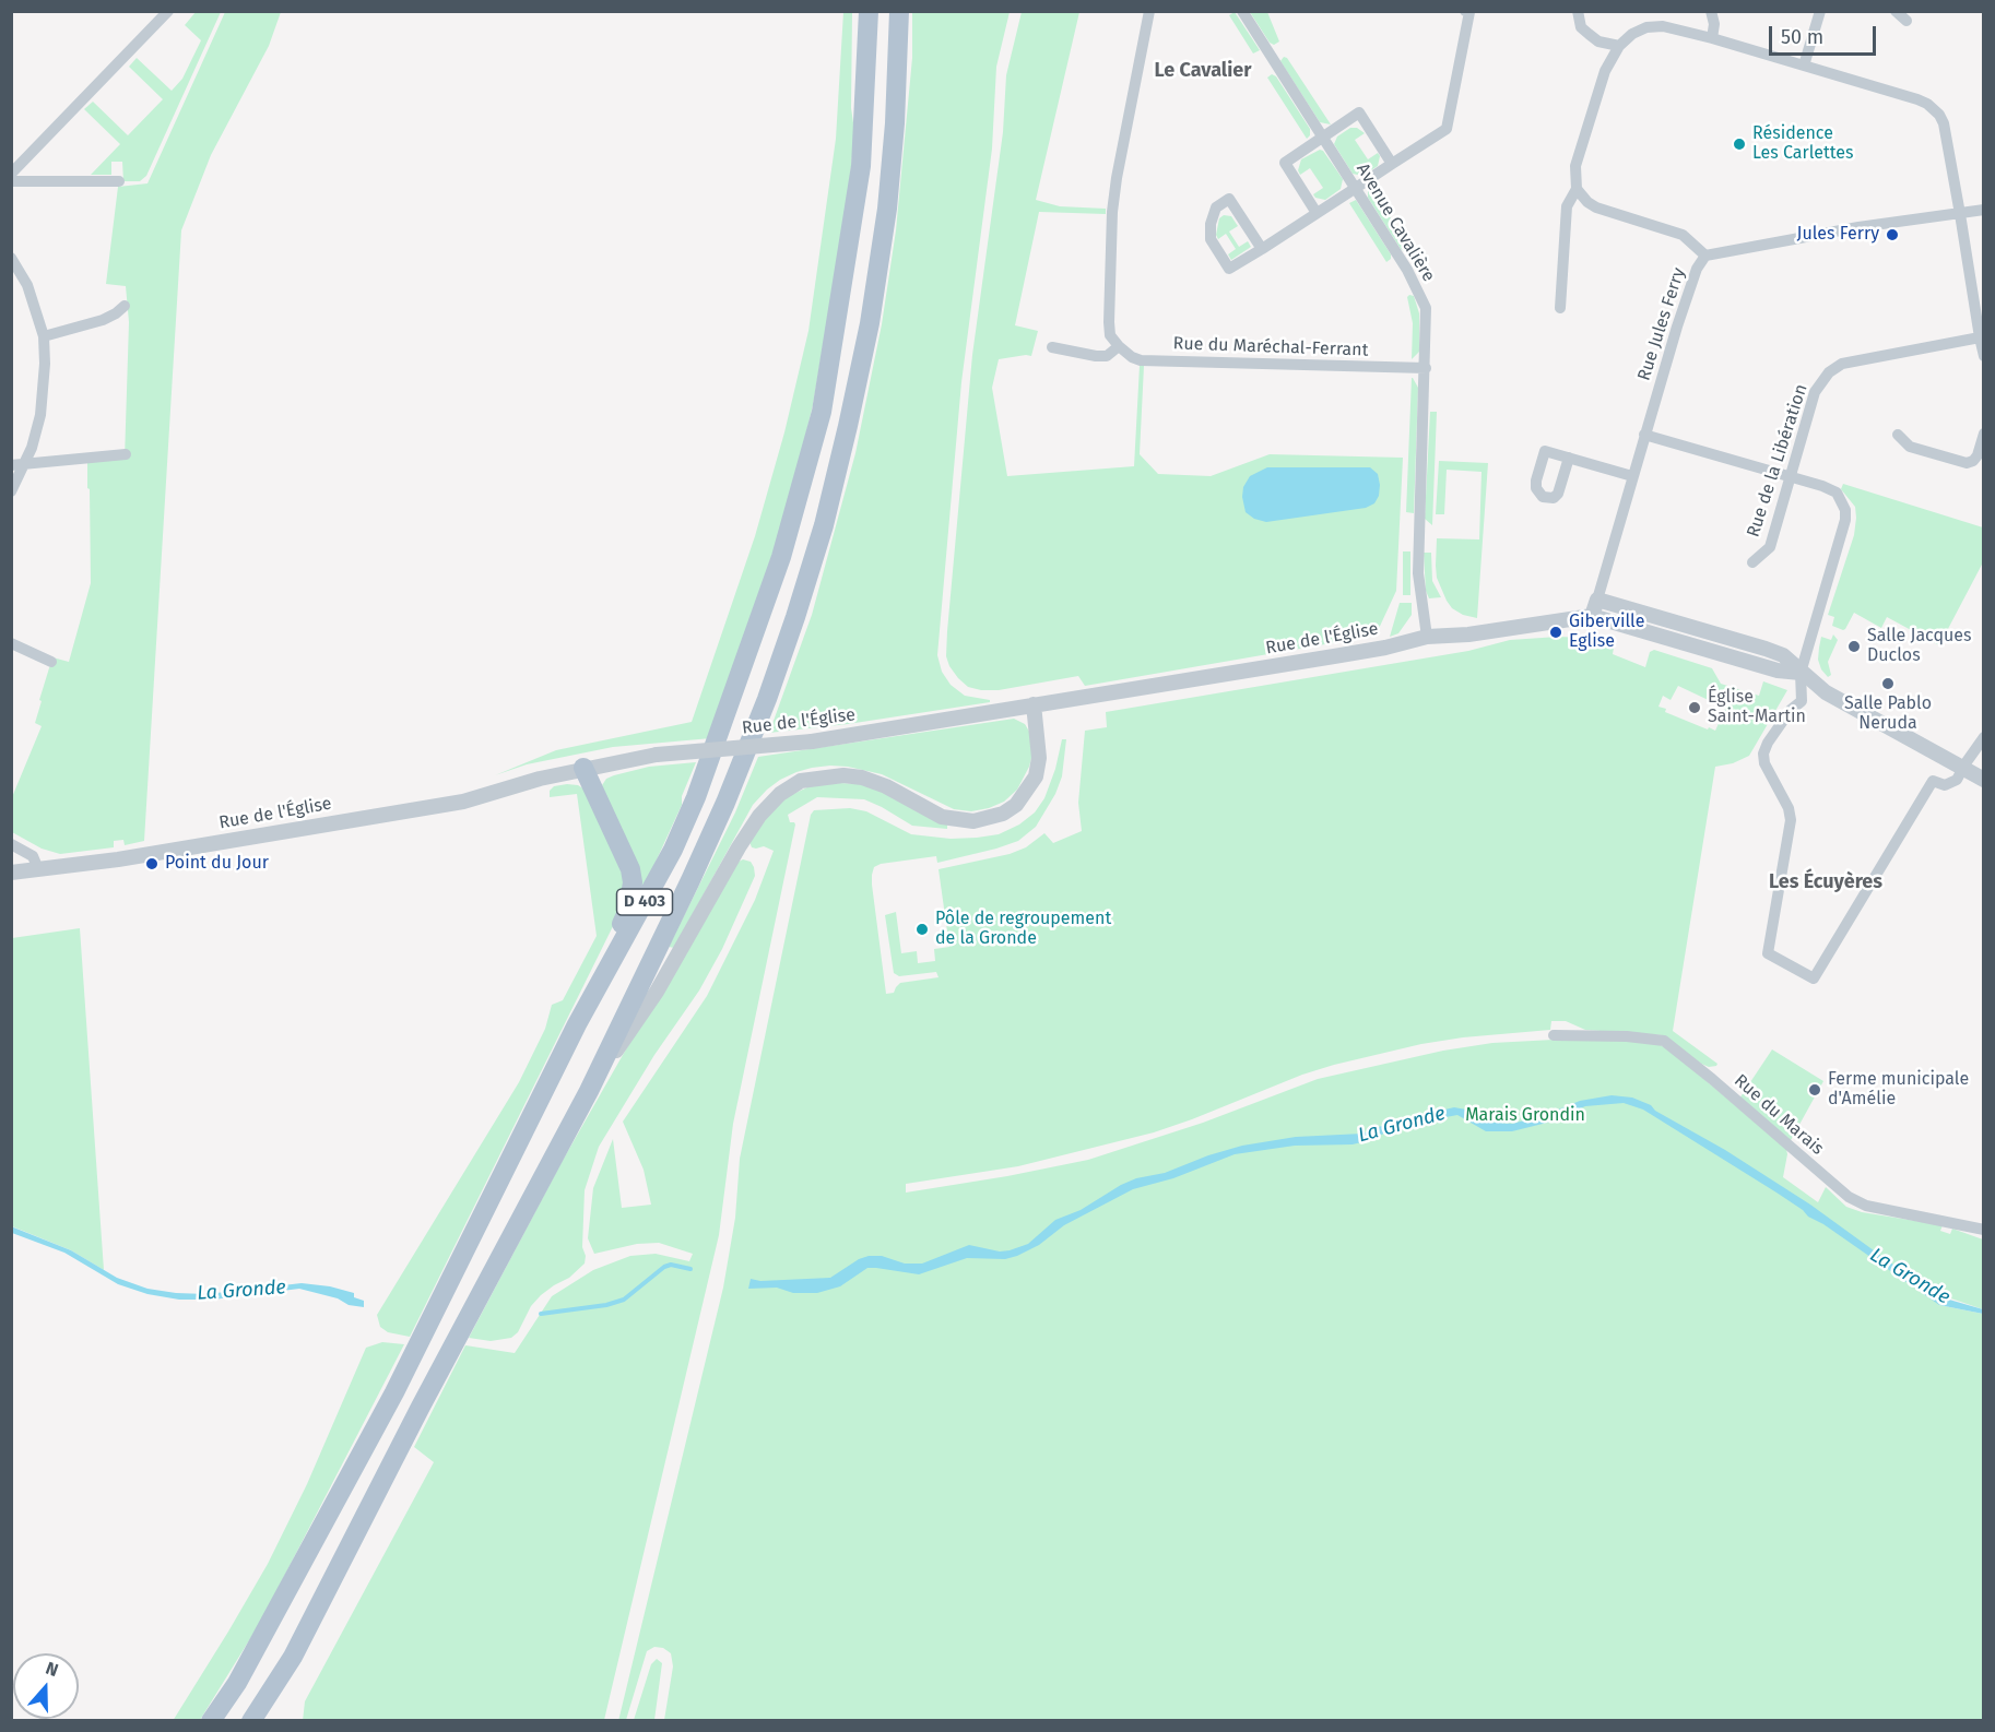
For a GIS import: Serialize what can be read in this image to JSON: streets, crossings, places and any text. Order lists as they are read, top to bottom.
{
  "streets": {
    "main road": ["D 403"],
    "street": [
      "Avenue Cavalière",
      "Rue Jules Ferry",
      "Rue du Maréchal-Ferrant",
      "Rue de la Libération",
      "Rue de l'Église",
      "Rue du Marais"
    ]
  },
  "crossings": [
    ["Avenue Cavalière", "Rue du Maréchal-Ferrant"],
    ["Avenue Cavalière", "Rue de l'Église"],
    ["Rue Jules Ferry", "Rue de l'Église"]
  ],
  "districts": ["Le Cavalier", "Les Écuyères"],
  "water": ["La Gronde"],
  "parks": ["Marais Grondin"],
  "places": [
    "Résidence Les Carlettes",
    "Jules Ferry",
    "Giberville Eglise",
    "Salle Jacques Duclos",
    "Salle Pablo Neruda",
    "Église Saint-Martin",
    "Point du Jour",
    "Pôle de regroupement de la Gronde",
    "Ferme municipale d'Amélie"
  ],
  "scale_bar": "50 m",
  "north": "top"
}
